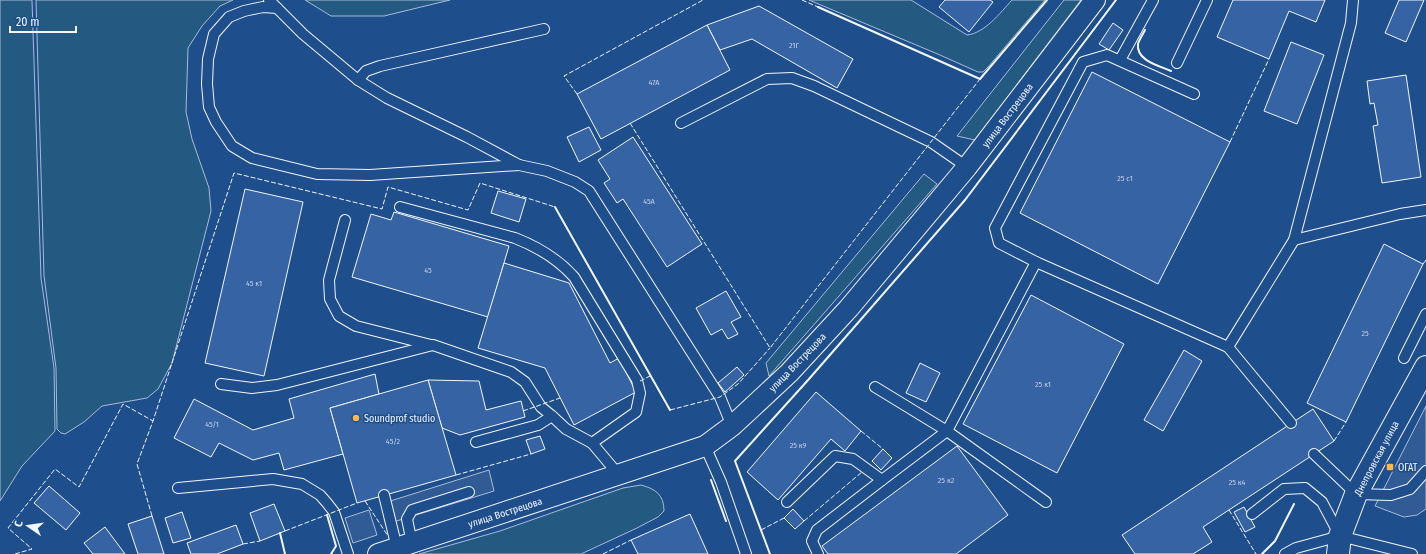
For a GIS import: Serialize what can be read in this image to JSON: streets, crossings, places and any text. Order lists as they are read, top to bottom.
{
  "streets": {
    "main road": ["Днепровская улица"],
    "street": ["улица Вострецова"]
  },
  "places": {
    "other": ["Soundprof studio"],
    "transit": ["ОГАТ"]
  },
  "house_numbers": [
    "21Г",
    "47А",
    "25 с1",
    "45А",
    "45",
    "45 к1",
    "25",
    "25 к1",
    "45/1",
    "45/2",
    "25 к9",
    "25 к2",
    "25 к4"
  ],
  "scale_bar": "20 m",
  "north": "left"
}
